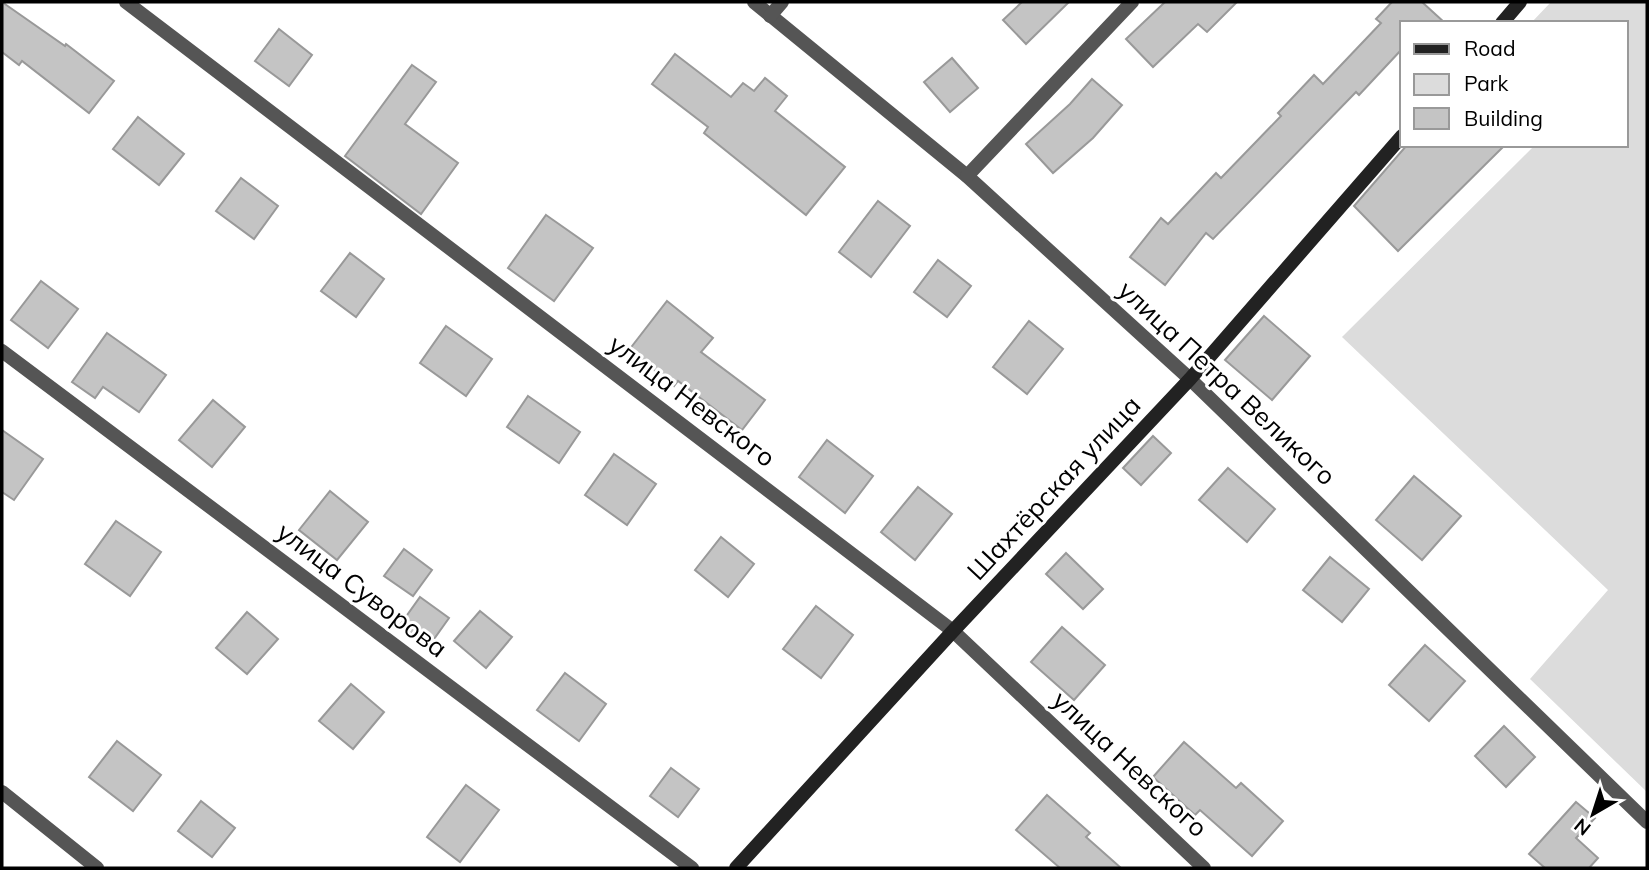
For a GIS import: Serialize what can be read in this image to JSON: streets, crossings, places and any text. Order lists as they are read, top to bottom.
{
  "streets": {
    "street": [
      "улица Петра Великого",
      "улица Невского",
      "Шахтёрская улица",
      "улица Суворова"
    ]
  },
  "crossings": [
    ["улица Петра Великого", "Шахтёрская улица"],
    ["улица Невского", "Шахтёрская улица"]
  ],
  "legend": ["Road", "Park", "Building"],
  "north": "bottom left"
}
